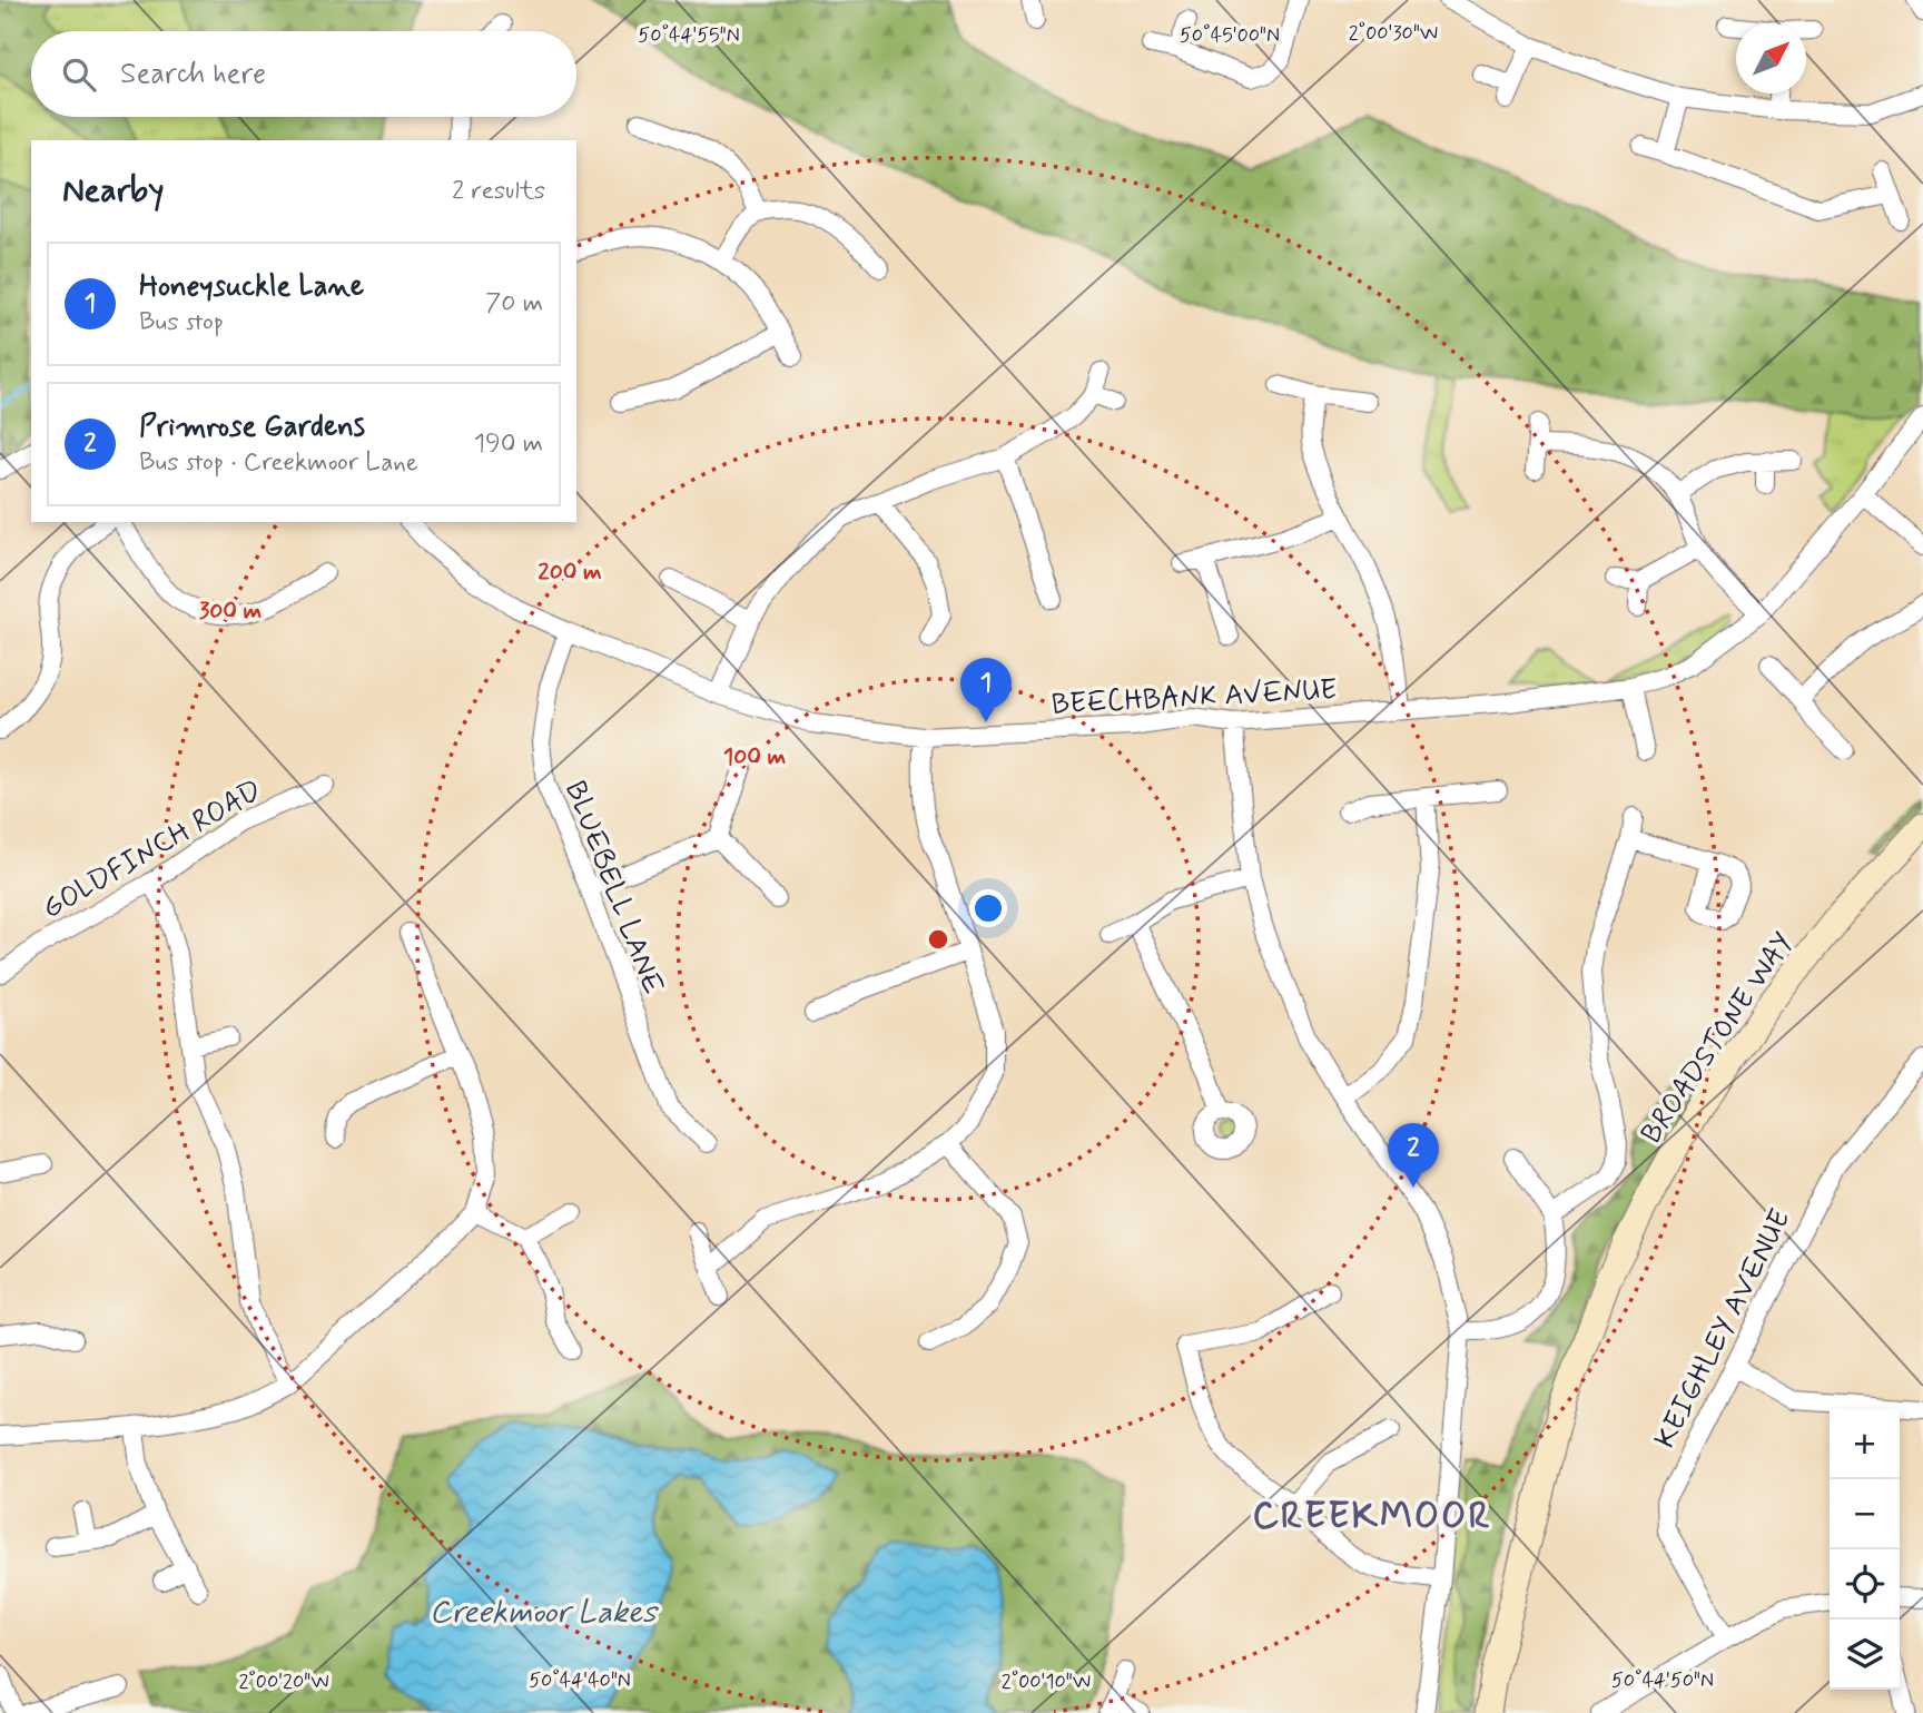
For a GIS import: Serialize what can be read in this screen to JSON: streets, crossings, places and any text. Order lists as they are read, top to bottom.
{
  "streets": {
    "street": [
      "BEECHBANK AVENUE",
      "GOLDFINCH ROAD",
      "BLUEBELL LANE",
      "BROADSTONE WAY",
      "KEIGHLEY AVENUE"
    ]
  },
  "crossings": [
    ["BEECHBANK AVENUE", "BLUEBELL LANE"]
  ],
  "districts": ["CREEKMOOR"],
  "water": ["Creekmoor Lakes"],
  "north": "top right",
  "page": {
    "search": "Search here",
    "heading": ["Nearby", "2 results"],
    "list": [
      {
        "mark": "1",
        "name": "Honeysuckle Lane",
        "note": "Bus stop",
        "value": "70 m"
      },
      {
        "mark": "2",
        "name": "Primrose Gardens",
        "note": "Bus stop · Creekmoor Lane",
        "value": "190 m"
      }
    ],
    "pins": ["1", "2"],
    "map_buttons": ["+", "−"]
  },
  "coordinates": [
    "2°00'30\"W",
    "50°44'55\"N",
    "50°45'00\"N",
    "50°44'40\"N",
    "50°44'50\"N",
    "2°00'20\"W",
    "2°00'10\"W"
  ],
  "rings": ["200 m", "300 m", "100 m"]
}
